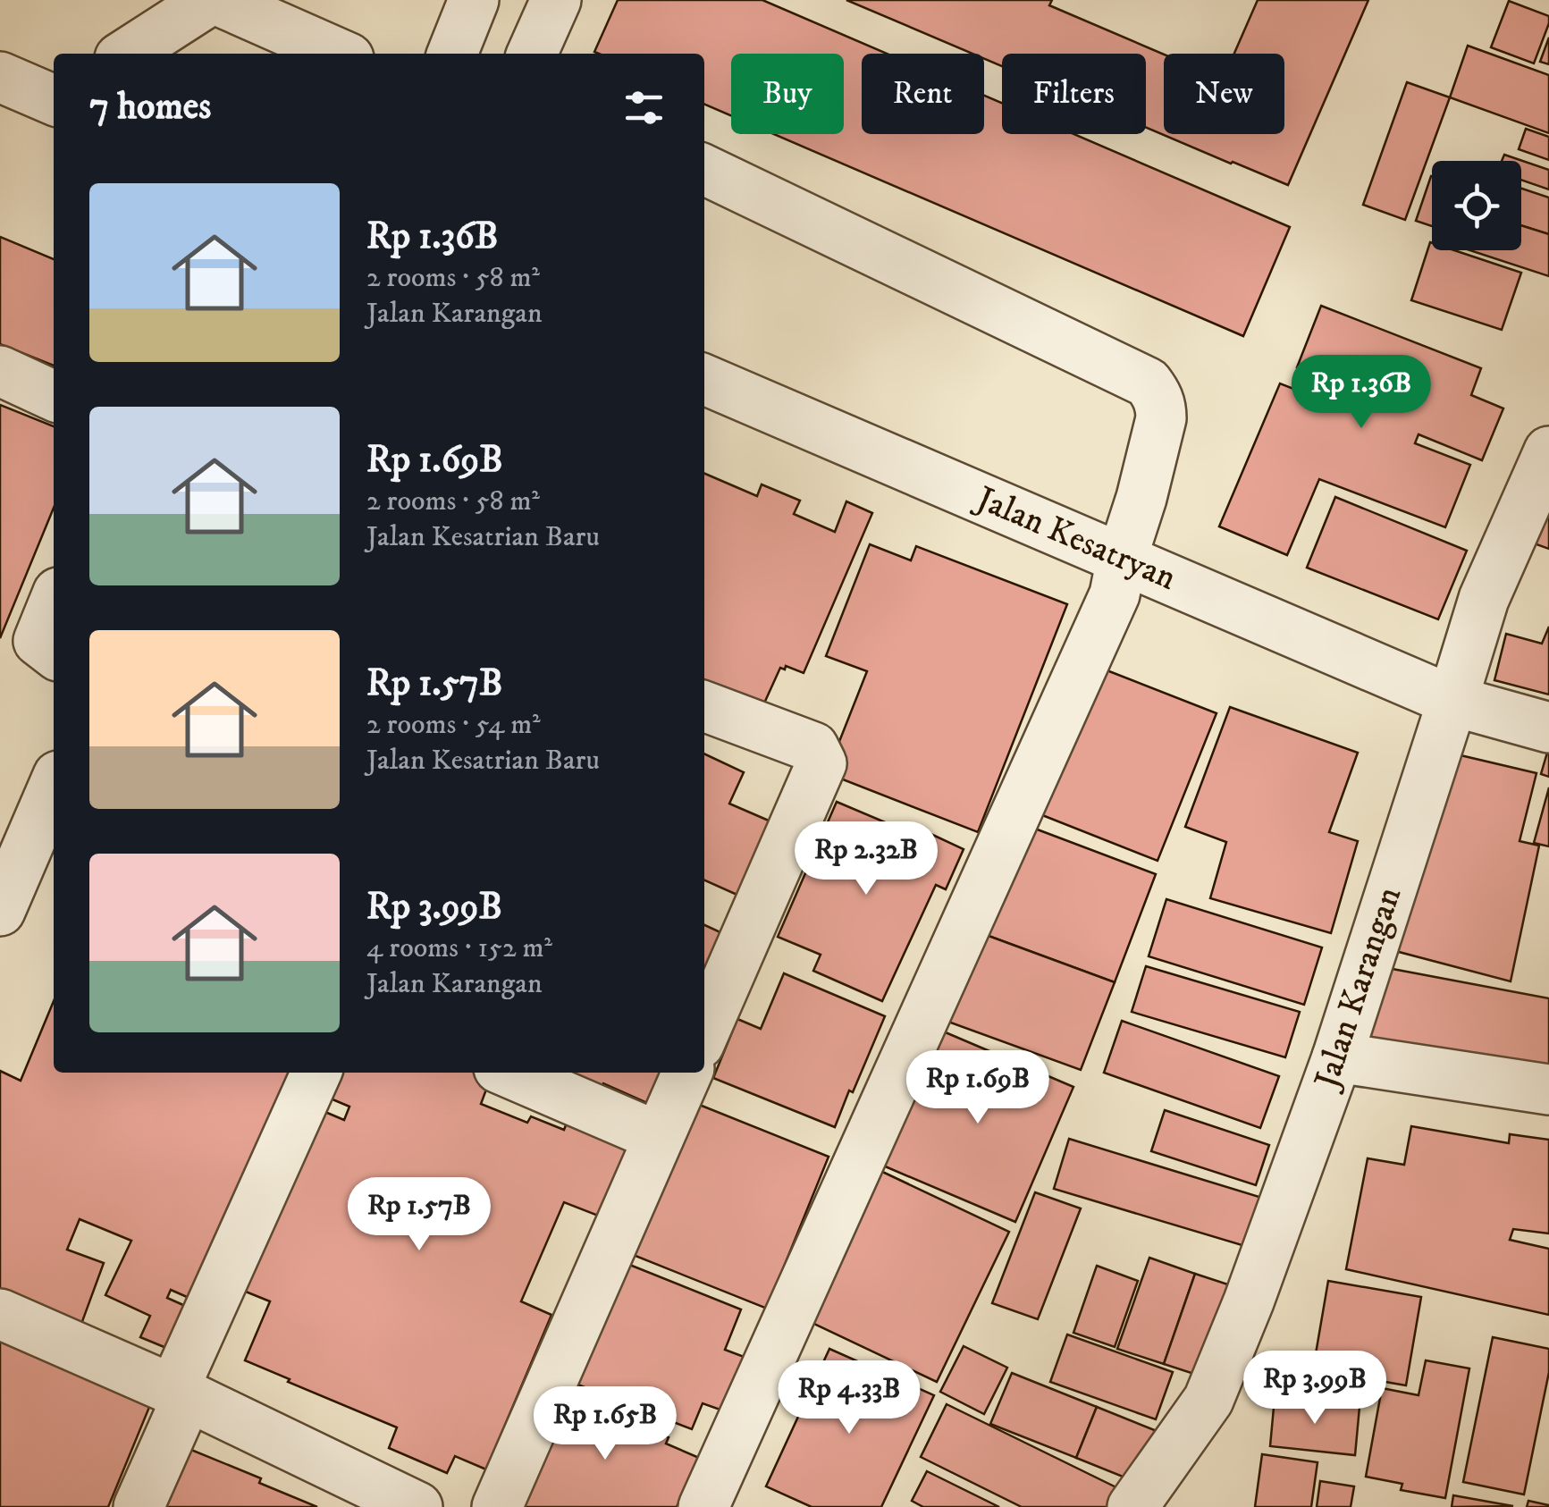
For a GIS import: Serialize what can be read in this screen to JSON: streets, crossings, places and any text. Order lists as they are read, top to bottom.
{
  "streets": {
    "street": ["Jalan Kesatryan", "Jalan Karangan"]
  },
  "crossings": [
    ["Jalan Kesatryan", "Jalan Karangan"]
  ],
  "page": {
    "chip": [
      "Buy",
      "Rent",
      "Filters",
      "New"
    ],
    "heading": "7 homes",
    "list": [
      {
        "name": "Rp 1.36B",
        "note": "2 rooms · 58 m² · Jalan Karangan"
      },
      {
        "name": "Rp 1.69B",
        "note": "2 rooms · 58 m² · Jalan Kesatrian Baru"
      },
      {
        "name": "Rp 1.57B",
        "note": "2 rooms · 54 m² · Jalan Kesatrian Baru"
      },
      {
        "name": "Rp 3.99B",
        "note": "4 rooms · 152 m² · Jalan Karangan"
      }
    ],
    "price": [
      "Rp 1.36B",
      "Rp 2.32B",
      "Rp 1.69B",
      "Rp 1.57B",
      "Rp 3.99B",
      "Rp 4.33B",
      "Rp 1.65B"
    ]
  }
}
